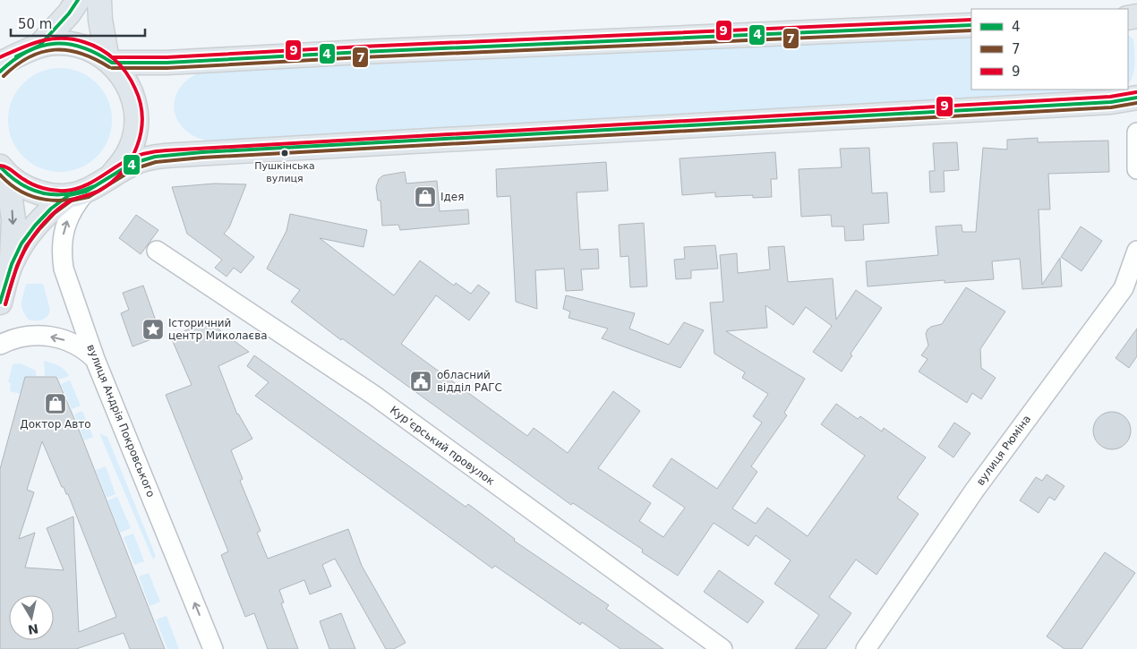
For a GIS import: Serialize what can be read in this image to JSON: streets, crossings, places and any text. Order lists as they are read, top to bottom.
{
  "streets": {
    "street": ["вулиця Андрія Покровського", "Курʼєрський провулок", "вулиця Рюміна"]
  },
  "one_way": ["вулиця Андрія Покровського"],
  "places": {
    "other": ["Пушкінська вулиця"],
    "shop": ["Ідея", "Доктор Авто"],
    "place": ["Історичний центр Миколаєва"],
    "public building": ["обласний відділ РАГС"]
  },
  "lines": ["transit line 4", "transit line 9", "transit line 7"],
  "legend": ["4", "7", "9"],
  "scale_bar": "50 m",
  "north": "bottom"
}
